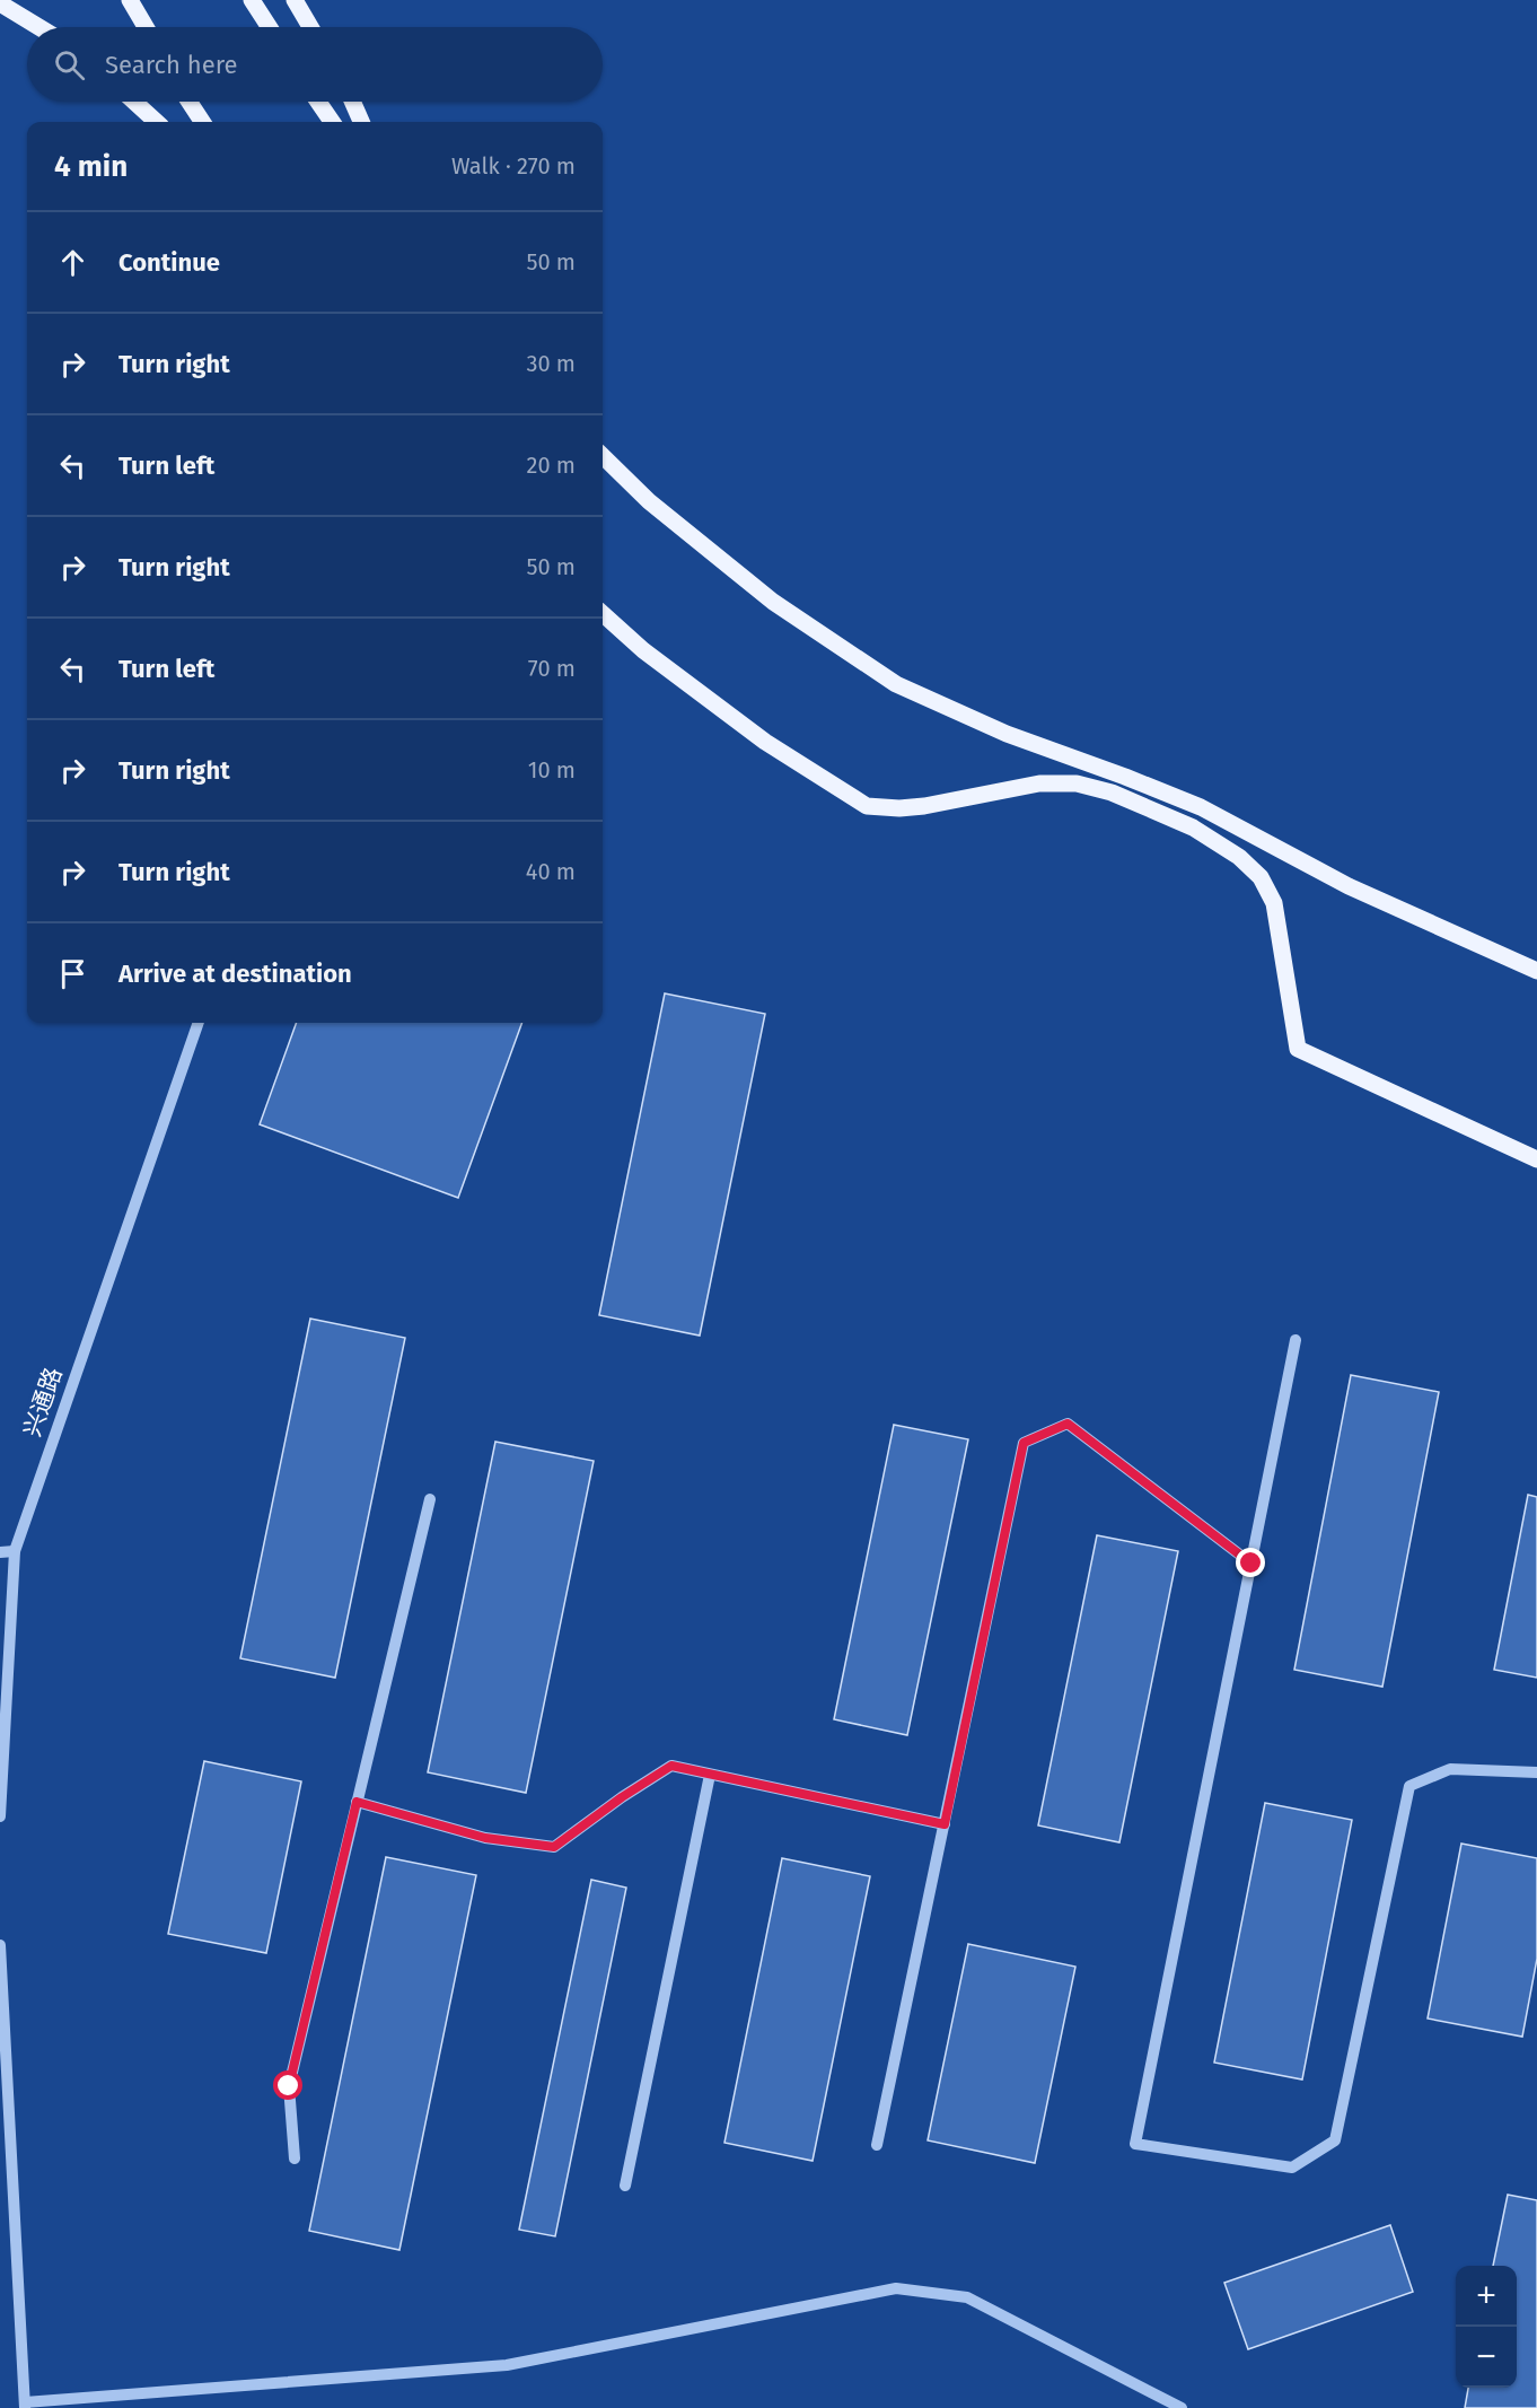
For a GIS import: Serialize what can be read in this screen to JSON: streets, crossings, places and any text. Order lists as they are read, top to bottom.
{
  "streets": {
    "street": ["兴通路"]
  },
  "page": {
    "search": "Search here",
    "heading": ["4 min", "Walk · 270 m"],
    "list": [
      ["Continue", "50 m"],
      ["Turn right", "30 m"],
      ["Turn left", "20 m"],
      ["Turn right", "50 m"],
      ["Turn left", "70 m"],
      ["Turn right", "10 m"],
      ["Turn right", "40 m"],
      "Arrive at destination"
    ],
    "map_buttons": ["+", "−"]
  }
}
